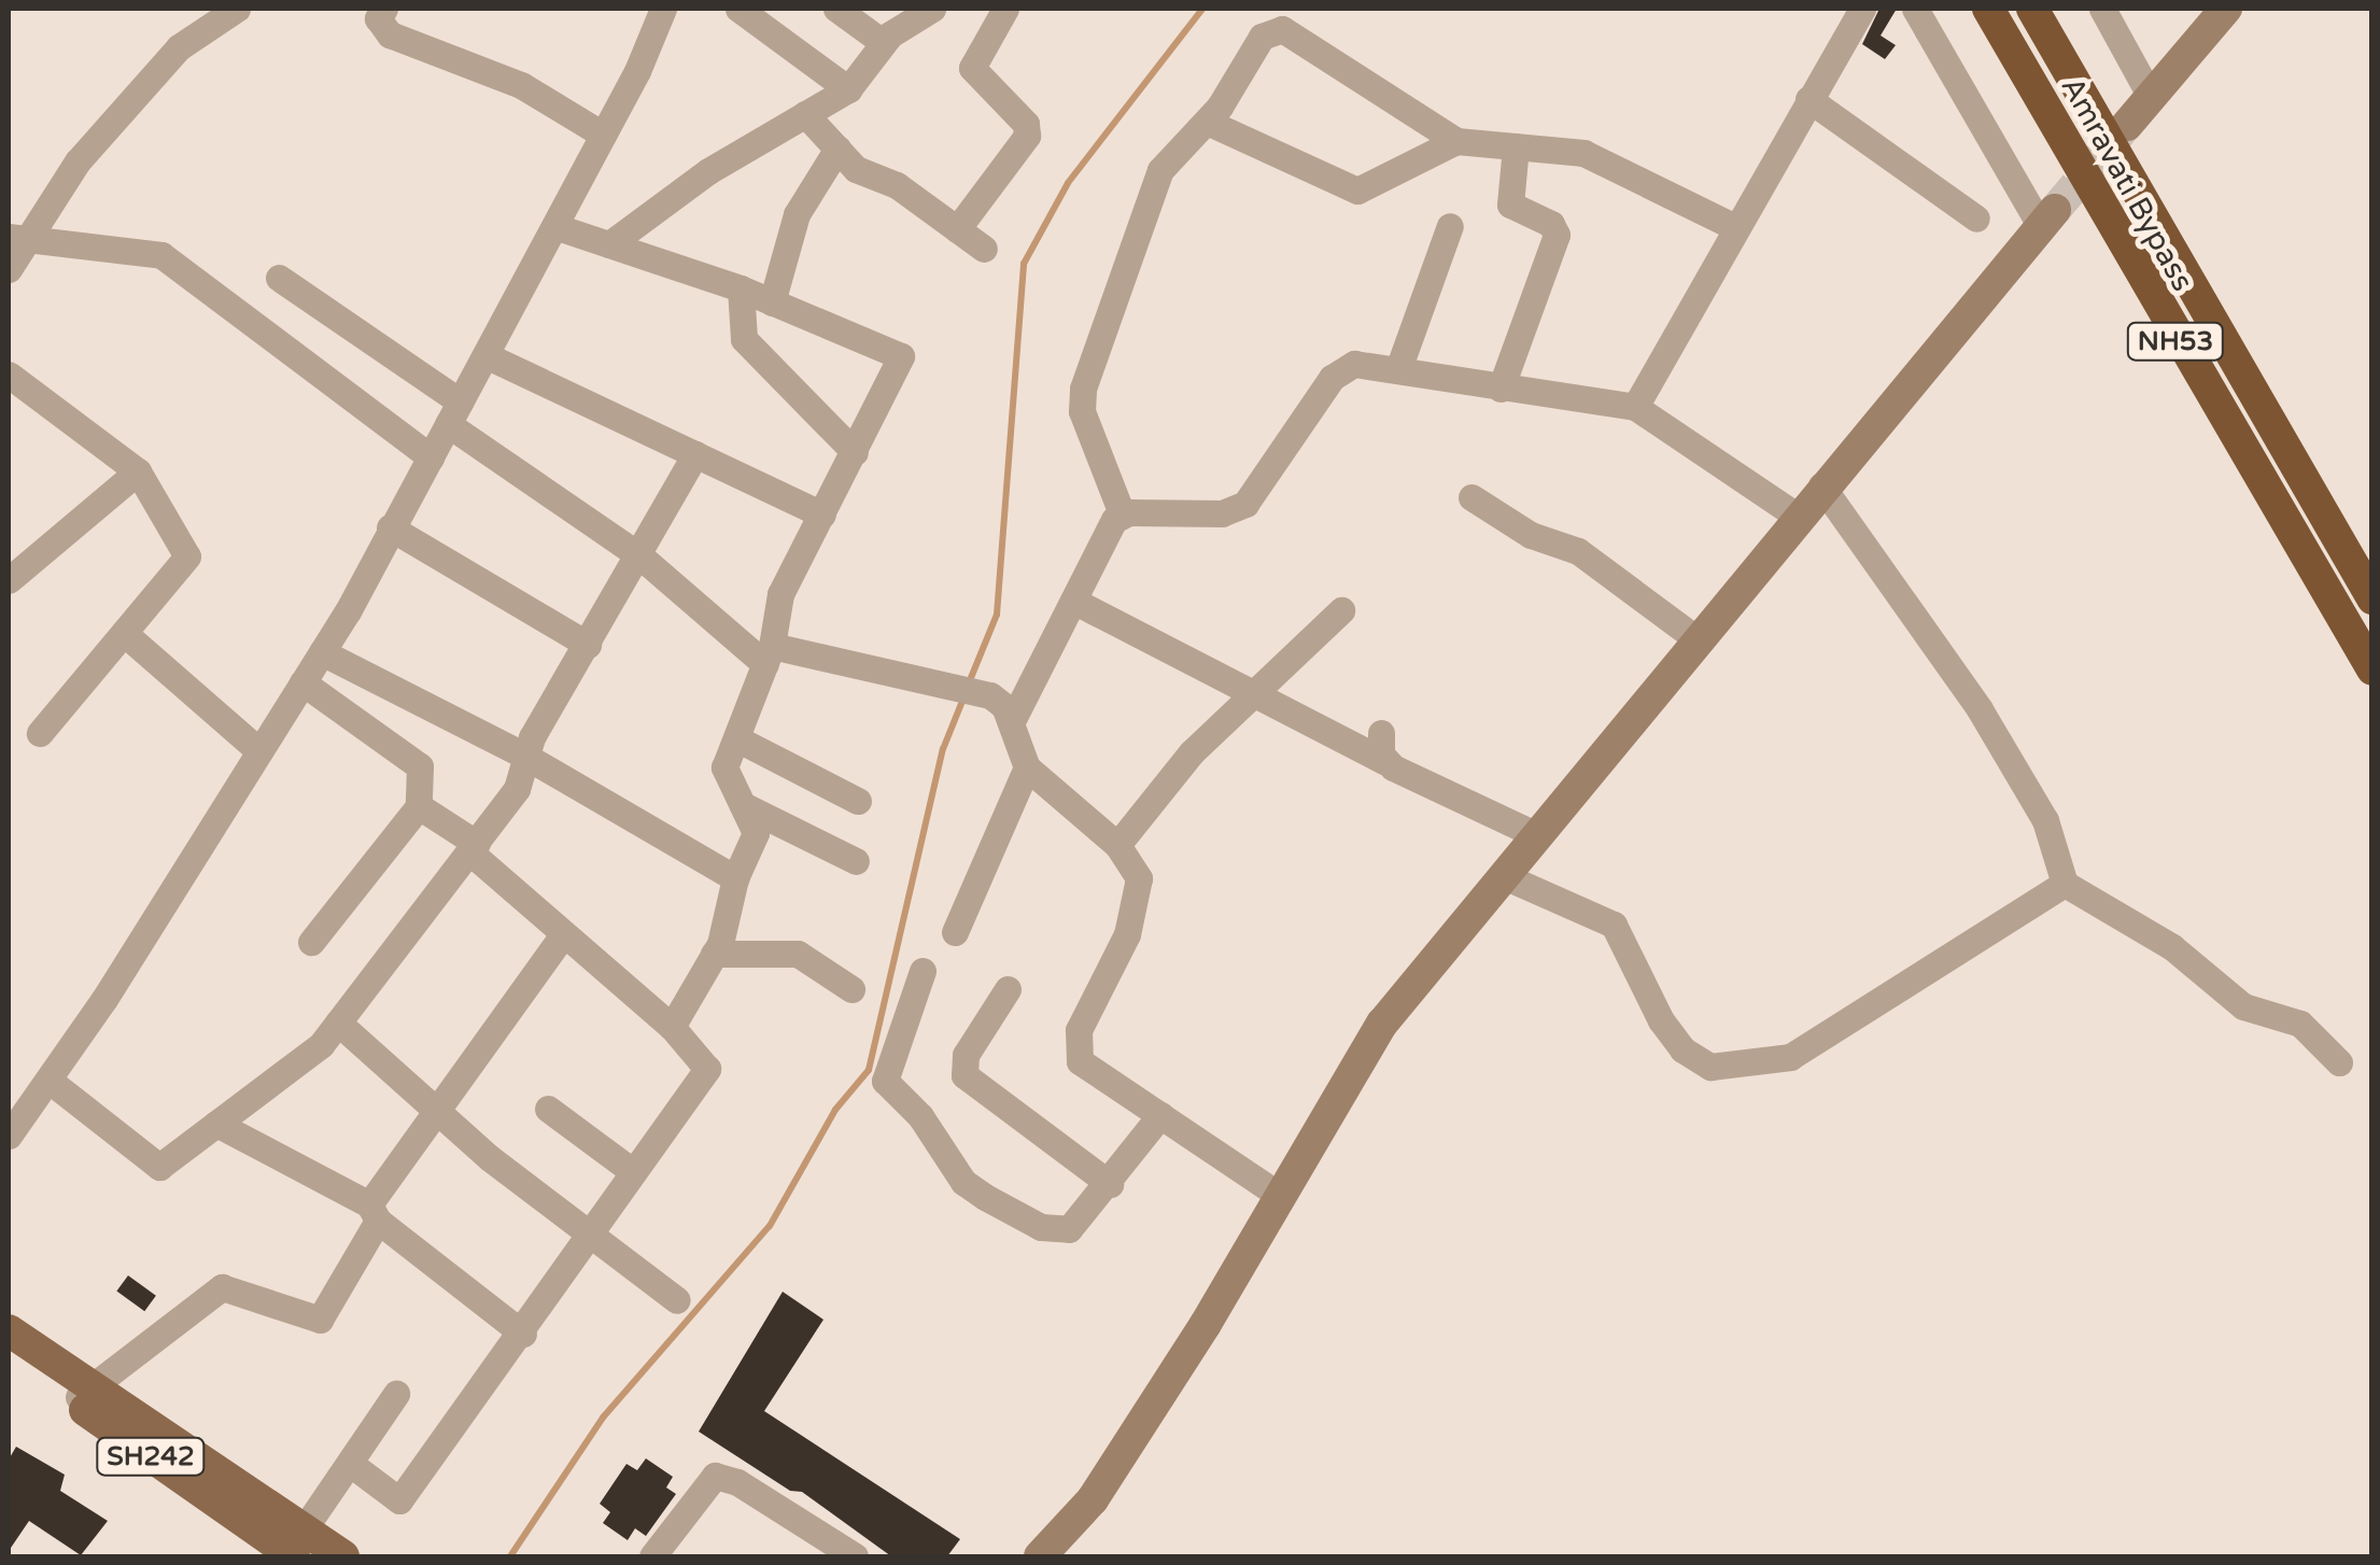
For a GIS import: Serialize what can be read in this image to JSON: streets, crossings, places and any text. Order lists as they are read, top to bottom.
{
  "streets": {
    "highway": ["Amravati Bypass", "NH53"],
    "main road": ["SH242"]
  }
}
